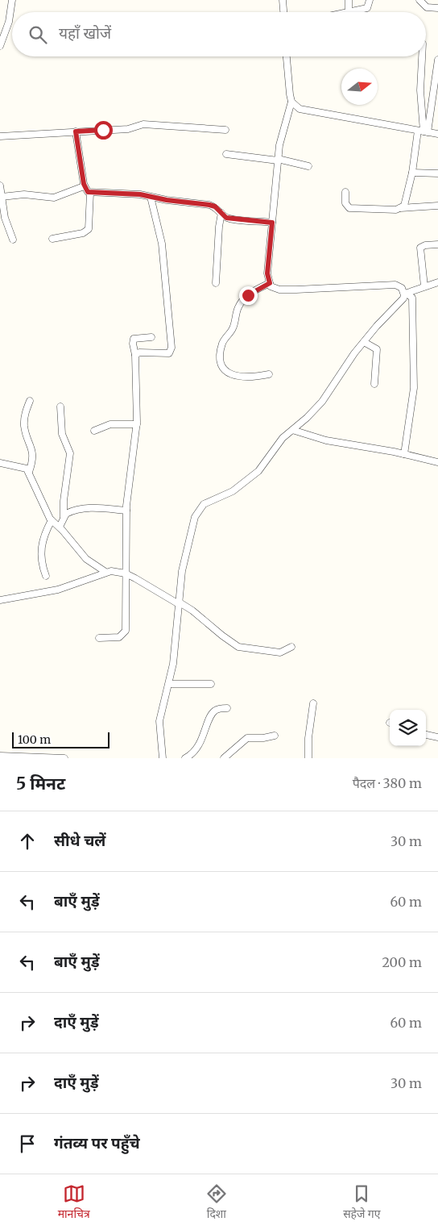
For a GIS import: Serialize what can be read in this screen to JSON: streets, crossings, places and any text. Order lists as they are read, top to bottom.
{
  "scale_bar": "100 m",
  "north": "right",
  "page": {
    "search": "यहाँ खोजें",
    "scale": "100 m",
    "heading": ["5 मिनट", "पैदल · 380 m"],
    "list": [
      ["सीधे चलें", "30 m"],
      ["बाएँ मुड़ें", "60 m"],
      ["बाएँ मुड़ें", "200 m"],
      ["दाएँ मुड़ें", "60 m"],
      ["दाएँ मुड़ें", "30 m"],
      "गंतव्य पर पहुँचे"
    ],
    "nav": ["मानचित्र", "दिशा", "सहेजे गए"]
  }
}
